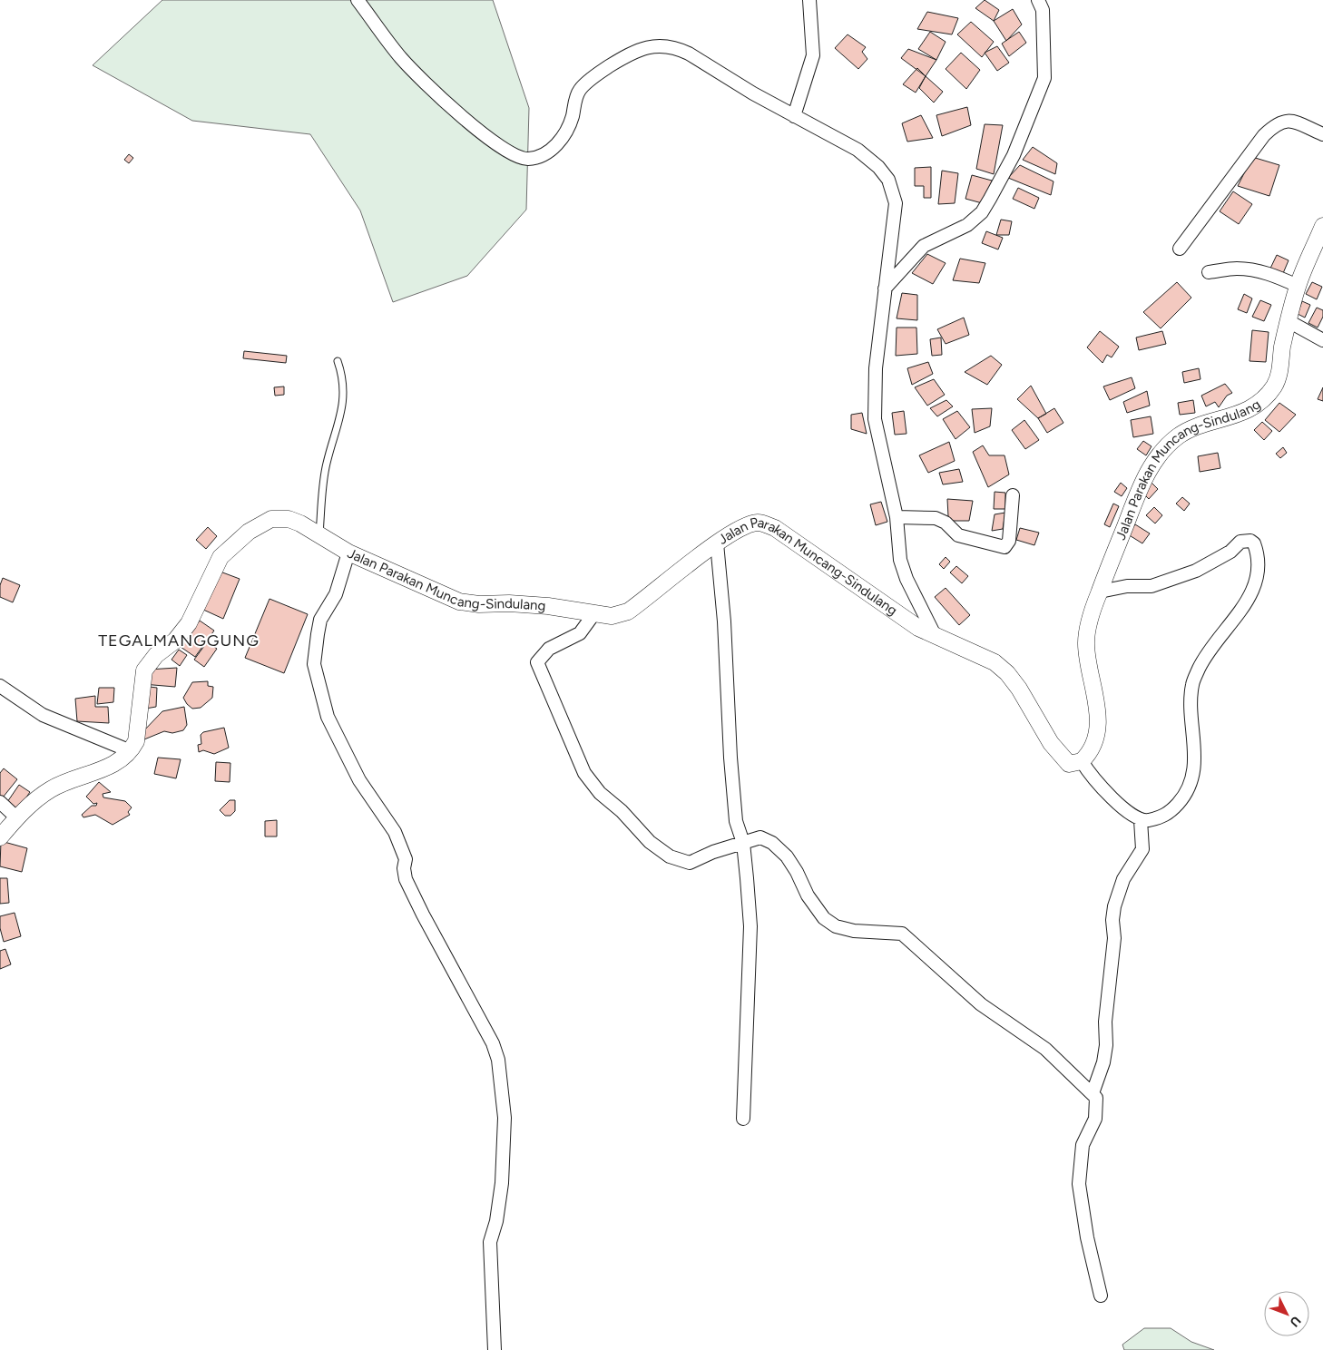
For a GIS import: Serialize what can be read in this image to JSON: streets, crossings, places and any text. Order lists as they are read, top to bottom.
{
  "streets": {
    "street": ["Jalan Parakan Muncang-Sindulang"]
  },
  "districts": ["TEGALMANGGUNG"],
  "north": "bottom right"
}
